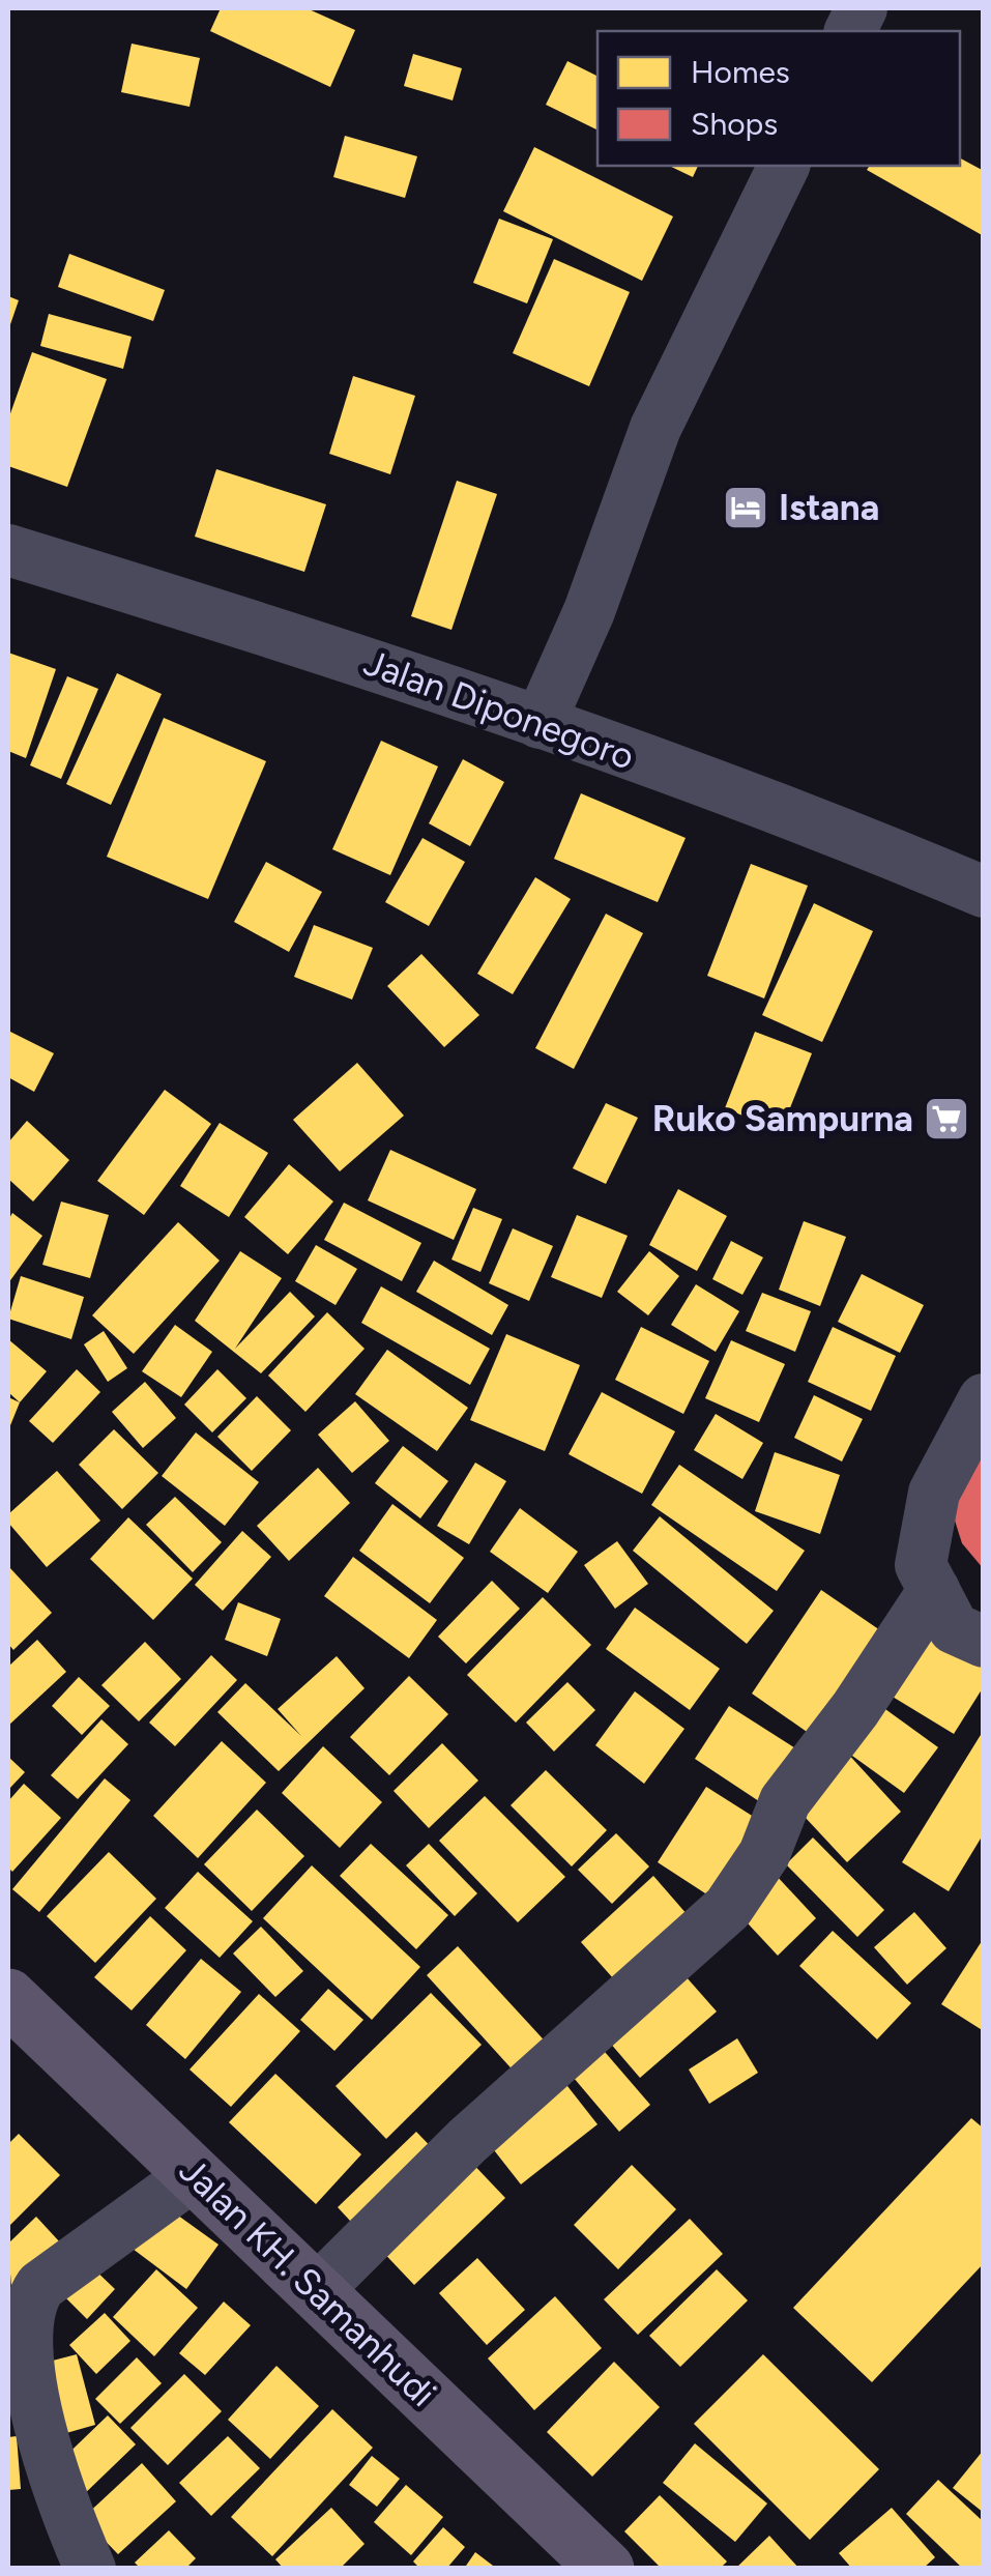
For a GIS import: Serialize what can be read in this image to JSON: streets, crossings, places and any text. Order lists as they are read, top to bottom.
{
  "streets": {
    "main road": ["Jalan KH. Samanhudi"],
    "street": ["Jalan Diponegoro"]
  },
  "places": {
    "hotel": ["Istana"],
    "supermarket": ["Ruko Sampurna"]
  },
  "legend": ["Homes", "Shops"]
}
